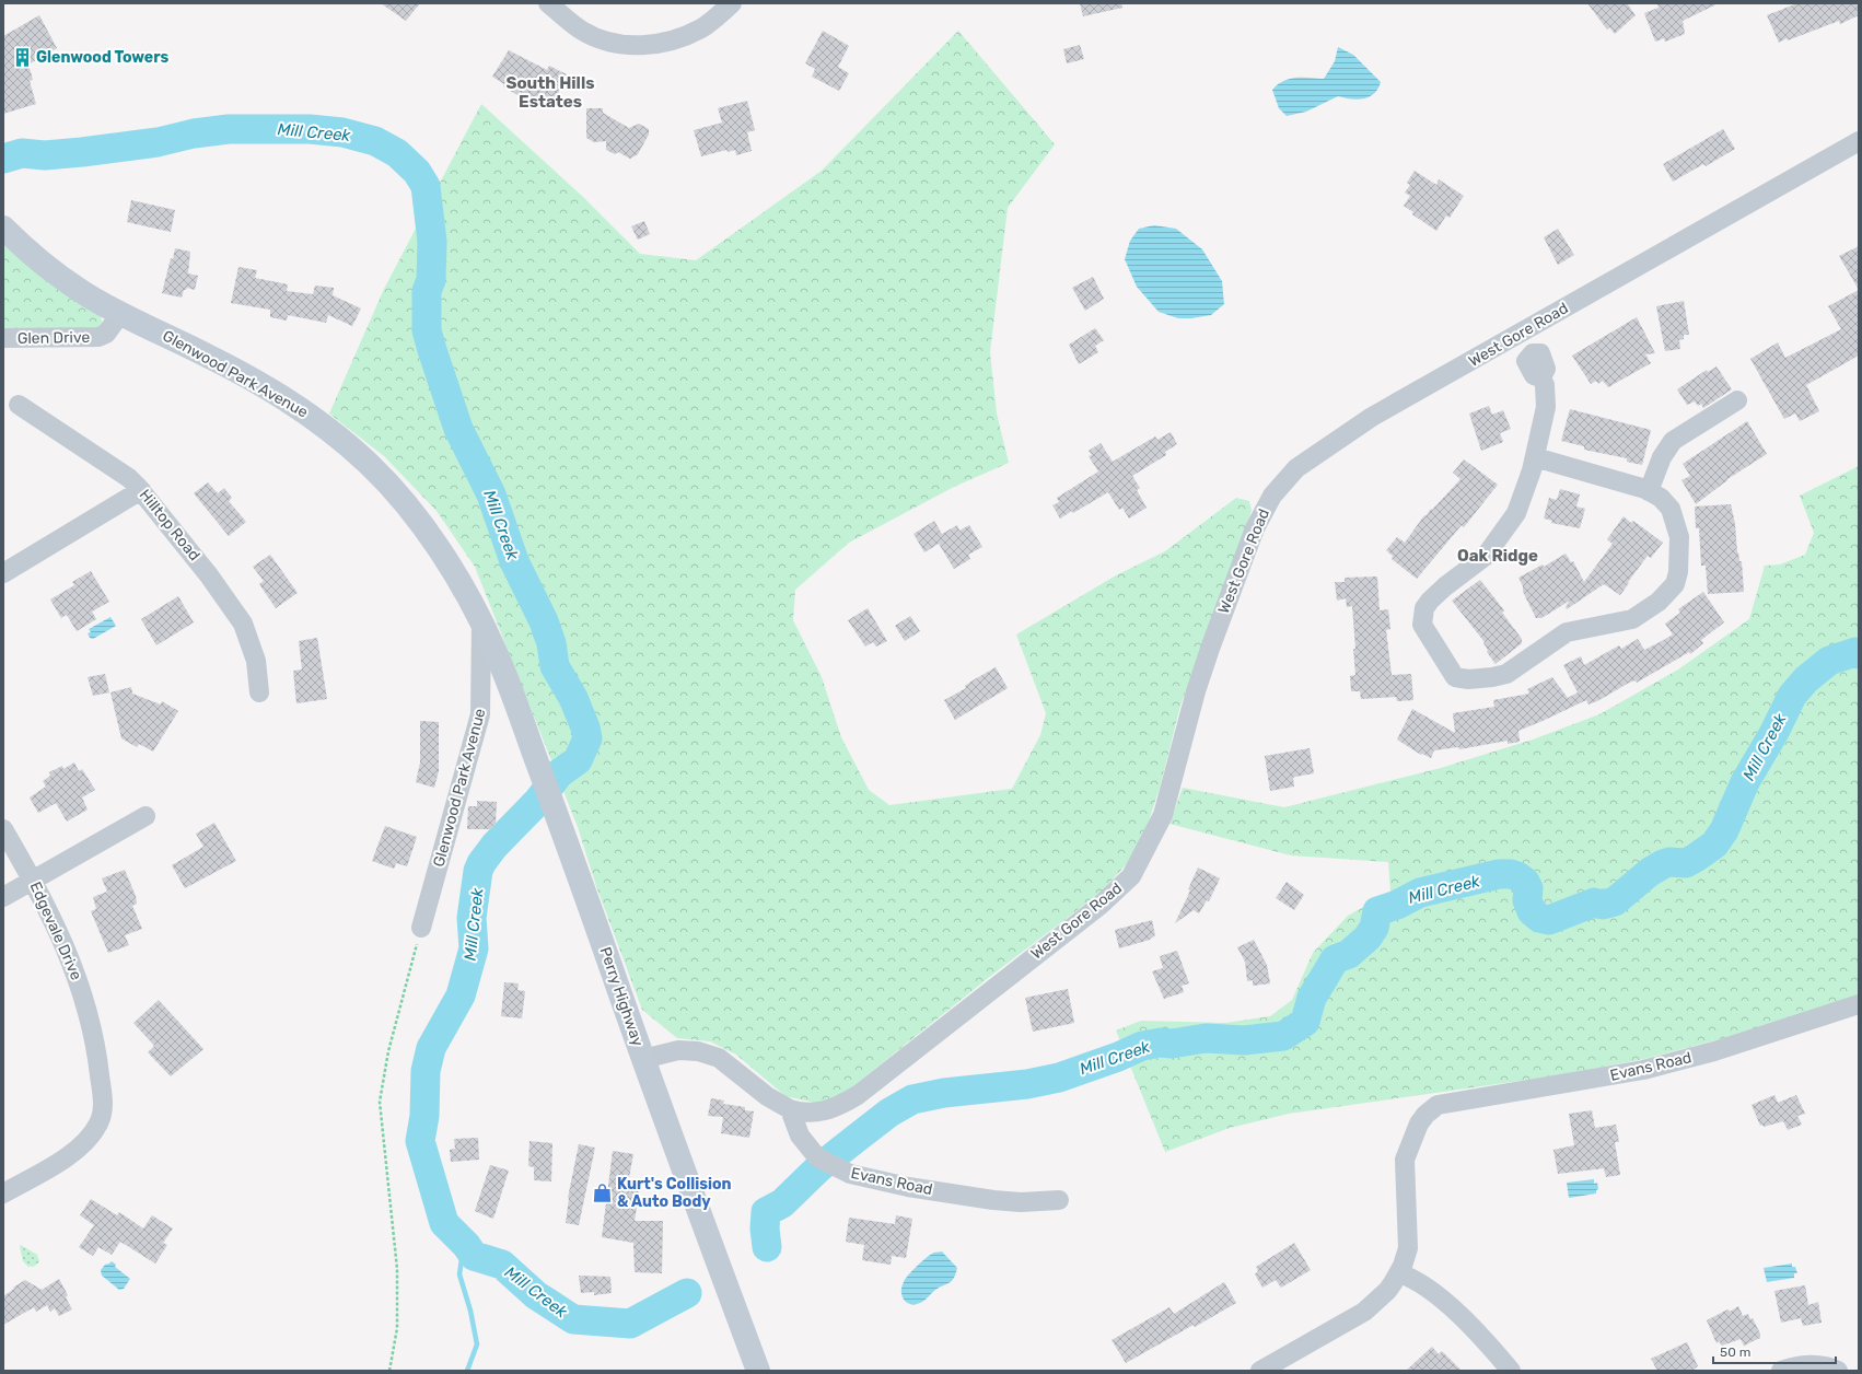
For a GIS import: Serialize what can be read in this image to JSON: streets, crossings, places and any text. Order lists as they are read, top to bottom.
{
  "streets": {
    "main road": ["Glenwood Park Avenue", "Perry Highway"],
    "street": [
      "West Gore Road",
      "Glen Drive",
      "Hilltop Road",
      "Edgevale Drive",
      "Evans Road"
    ]
  },
  "crossings": [
    ["West Gore Road", "Evans Road"],
    ["Glen Drive", "Glenwood Park Avenue"],
    ["Glenwood Park Avenue", "Perry Highway"]
  ],
  "districts": ["South Hills Estates", "Oak Ridge"],
  "water": ["Mill Creek"],
  "places": {
    "building": ["Glenwood Towers"],
    "shop": ["Kurt's Collision & Auto Body"]
  },
  "scale_bar": "50 m"
}
